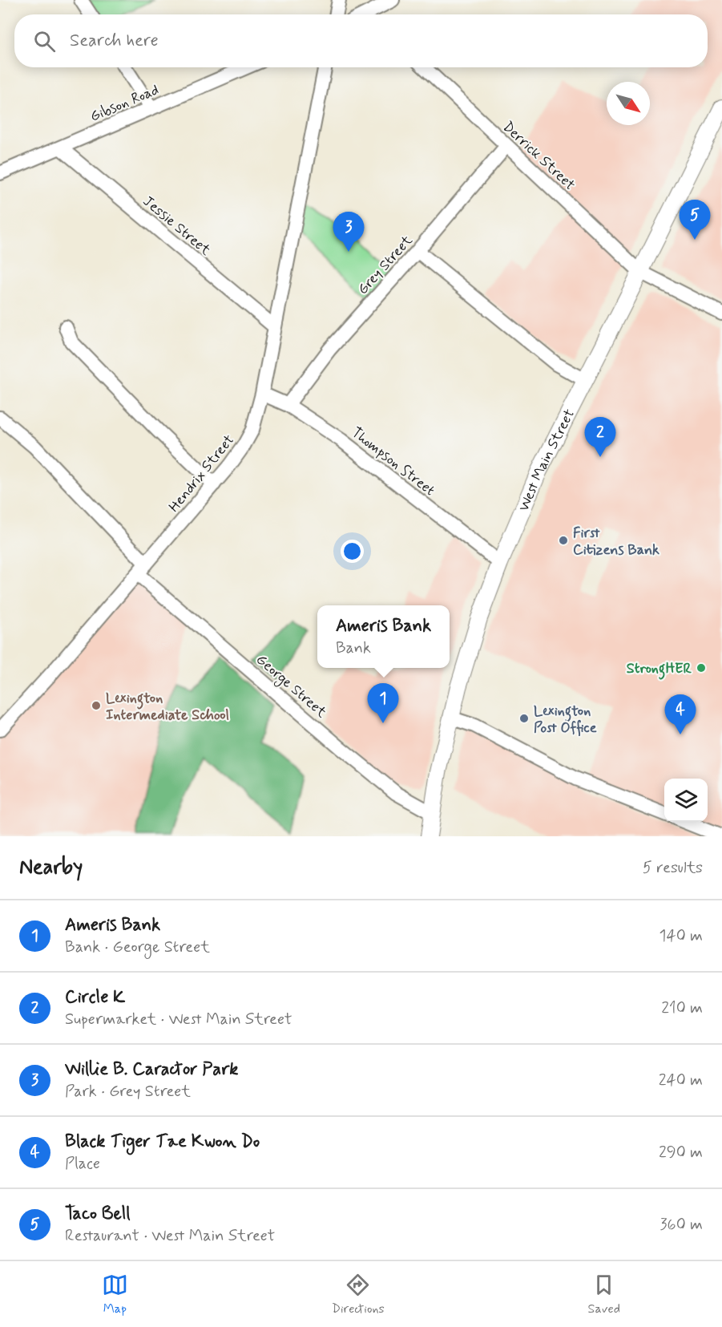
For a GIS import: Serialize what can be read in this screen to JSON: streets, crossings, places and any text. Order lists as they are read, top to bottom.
{
  "streets": {
    "main road": ["West Main Street"],
    "street": [
      "Gibson Road",
      "Derrick Street",
      "Jessie Street",
      "Grey Street",
      "Thompson Street",
      "Hendrix Street",
      "George Street"
    ]
  },
  "crossings": [
    ["Gibson Road", "Jessie Street"],
    ["Derrick Street", "Grey Street"],
    ["Derrick Street", "West Main Street"],
    ["Jessie Street", "Hendrix Street"],
    ["Grey Street", "Thompson Street"],
    ["Thompson Street", "West Main Street"],
    ["Thompson Street", "Hendrix Street"],
    ["West Main Street", "George Street"],
    ["Hendrix Street", "George Street"]
  ],
  "places": [
    "First Citizens Bank",
    "StrongHER",
    "Lexington Intermediate School",
    "Lexington Post Office"
  ],
  "north": "bottom right",
  "page": {
    "search": "Search here",
    "pins": [
      "5",
      "3",
      "2",
      "1",
      "4"
    ],
    "popup": ["Ameris Bank", "Bank"],
    "heading": ["Nearby", "5 results"],
    "list": [
      {
        "mark": "1",
        "name": "Ameris Bank",
        "note": "Bank · George Street",
        "value": "140 m"
      },
      {
        "mark": "2",
        "name": "Circle K",
        "note": "Supermarket · West Main Street",
        "value": "210 m"
      },
      {
        "mark": "3",
        "name": "Willie B. Caractor Park",
        "note": "Park · Grey Street",
        "value": "240 m"
      },
      {
        "mark": "4",
        "name": "Black Tiger Tae Kwon Do",
        "note": "Place",
        "value": "290 m"
      },
      {
        "mark": "5",
        "name": "Taco Bell",
        "note": "Restaurant · West Main Street",
        "value": "360 m"
      }
    ],
    "nav": ["Map", "Directions", "Saved"]
  }
}
